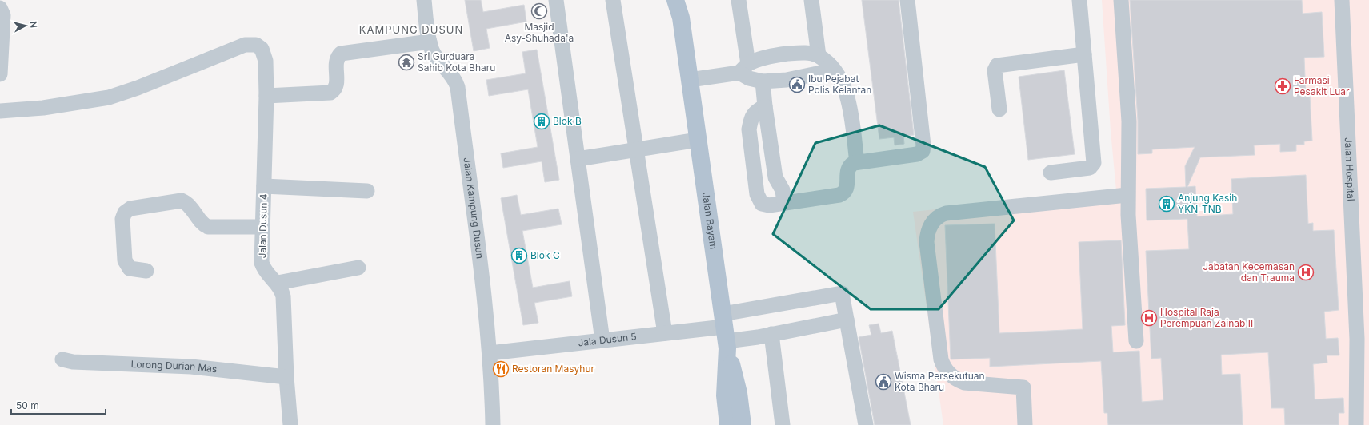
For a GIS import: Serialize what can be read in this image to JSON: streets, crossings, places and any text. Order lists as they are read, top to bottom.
{
  "streets": {
    "main road": ["Jalan Bayam"],
    "street": [
      "Jalan Hospital",
      "Jalan Kampung Dusun",
      "Jalan Dusun 4",
      "Jala Dusun 5",
      "Lorong Durian Mas"
    ]
  },
  "crossings": [
    ["Jalan Kampung Dusun", "Jala Dusun 5"],
    ["Jalan Bayam", "Jala Dusun 5"],
    ["Jalan Dusun 4", "Lorong Durian Mas"]
  ],
  "districts": ["KAMPUNG DUSUN"],
  "places": {
    "mosque": ["Masjid Asy-Shuhada'a"],
    "temple": ["Sri Gurduara Sahib Kota Bharu"],
    "public building": ["Ibu Pejabat Polis Kelantan", "Wisma Persekutuan Kota Bharu"],
    "pharmacy": ["Farmasi Pesakit Luar"],
    "building": ["Blok B", "Anjung Kasih YKN-TNB", "Blok C"],
    "hospital": ["Jabatan Kecemasan dan Trauma", "Hospital Raja Perempuan Zainab II"],
    "restaurant": ["Restoran Masyhur"]
  },
  "scale_bar": "50 m",
  "north": "right"
}
